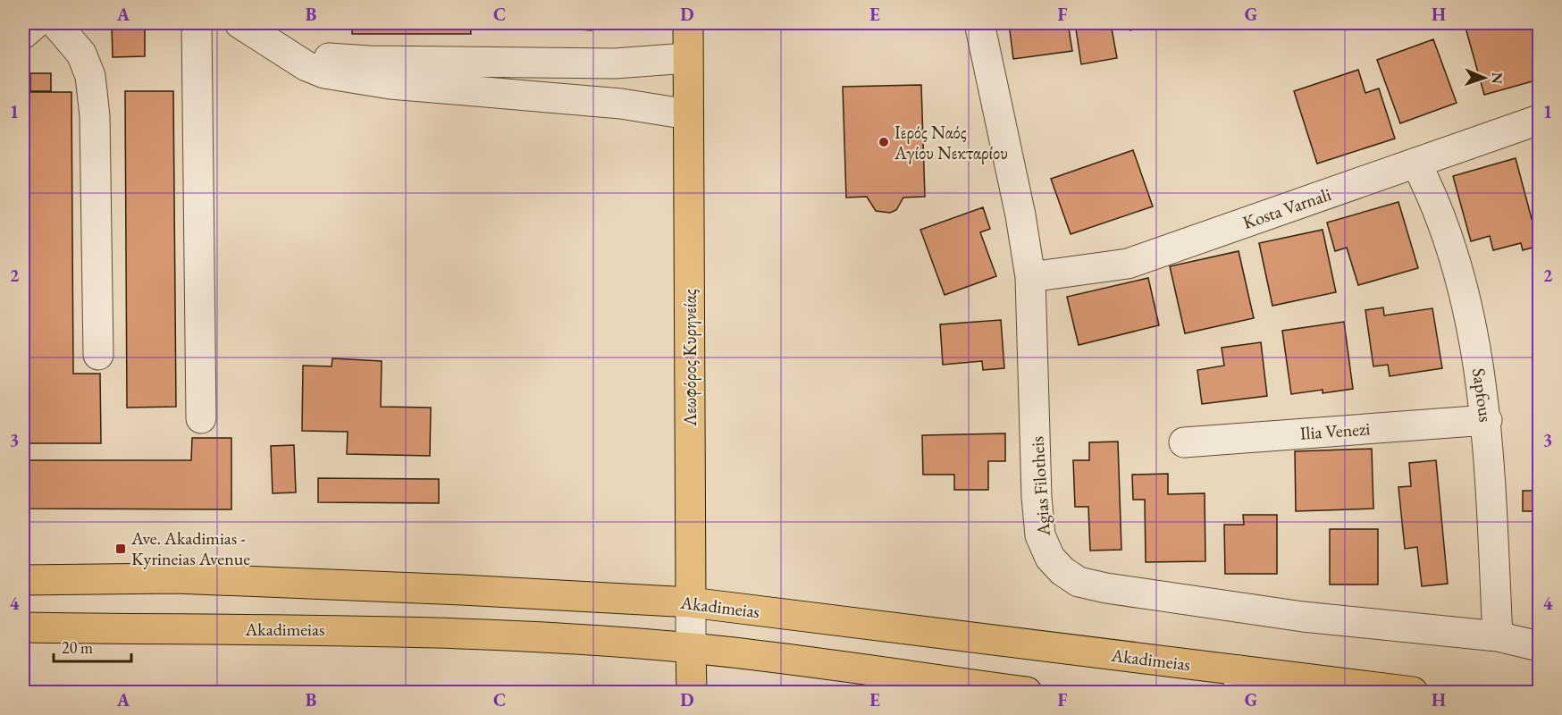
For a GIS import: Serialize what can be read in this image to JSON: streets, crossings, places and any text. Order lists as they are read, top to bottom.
{
  "streets": {
    "main road": ["Λεωφόρος Κυρηνείας", "Akadimeias"],
    "street": [
      "Kosta Varnali",
      "Sapfous",
      "Ilia Venezi",
      "Agias Filotheis"
    ]
  },
  "crossings": [
    ["Kosta Varnali", "Sapfous"],
    ["Kosta Varnali", "Agias Filotheis"],
    ["Λεωφόρος Κυρηνείας", "Akadimeias"],
    ["Sapfous", "Ilia Venezi"],
    ["Sapfous", "Agias Filotheis"]
  ],
  "places": {
    "other": ["Ιερός Ναός Αγίου Νεκταρίου"],
    "transit": ["Ave. Akadimias - Kyrineias Avenue"]
  },
  "scale_bar": "20 m",
  "north": "right",
  "grid": {
    "columns": [
      "A",
      "B",
      "C",
      "D",
      "E",
      "F",
      "G",
      "H"
    ],
    "rows": [
      "1",
      "2",
      "3",
      "4"
    ]
  }
}
